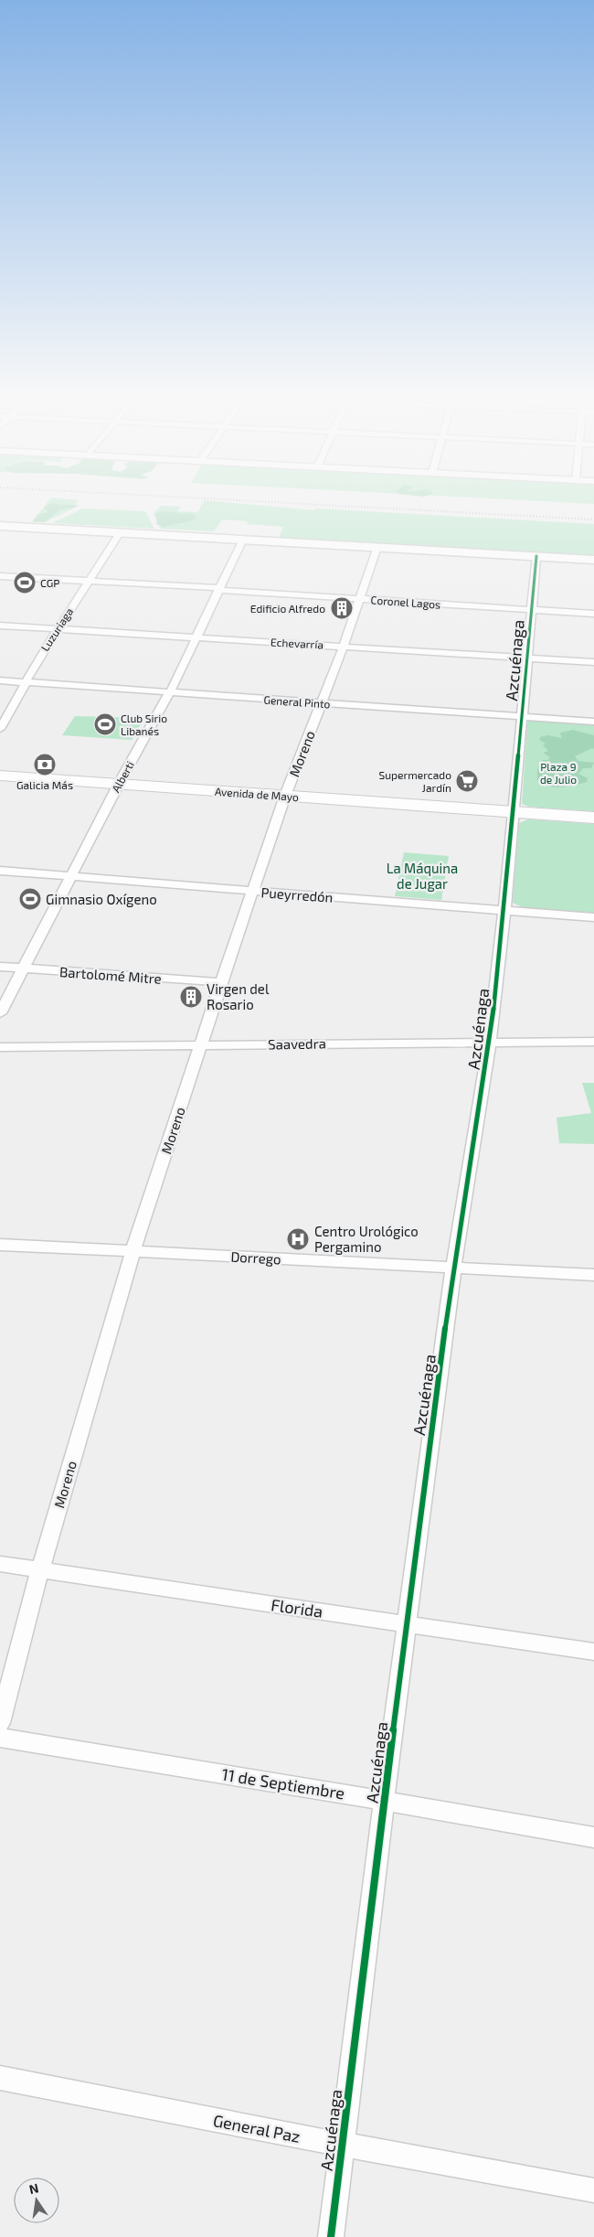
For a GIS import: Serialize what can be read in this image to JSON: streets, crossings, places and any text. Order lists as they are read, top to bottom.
{
  "streets": {
    "main road": ["Avenida de Mayo"],
    "street": [
      "Coronel Lagos",
      "Luzuriaga",
      "Echevarría",
      "Azcuénaga",
      "General Pinto",
      "Moreno",
      "Alberti",
      "Pueyrredón",
      "Bartolomé Mitre",
      "Saavedra",
      "Dorrego",
      "Florida",
      "11 de Septiembre",
      "General Paz"
    ]
  },
  "crossings": [
    ["Coronel Lagos", "Luzuriaga"],
    ["Coronel Lagos", "Azcuénaga"],
    ["Coronel Lagos", "Moreno"],
    ["Coronel Lagos", "Alberti"],
    ["Luzuriaga", "Echevarría"],
    ["Luzuriaga", "General Pinto"],
    ["Echevarría", "Azcuénaga"],
    ["Echevarría", "Moreno"],
    ["Echevarría", "Alberti"],
    ["Azcuénaga", "General Pinto"],
    ["Azcuénaga", "Avenida de Mayo"],
    ["Azcuénaga", "Pueyrredón"],
    ["Azcuénaga", "Saavedra"],
    ["Azcuénaga", "Dorrego"],
    ["Azcuénaga", "Florida"],
    ["Azcuénaga", "11 de Septiembre"],
    ["Azcuénaga", "General Paz"],
    ["General Pinto", "Moreno"],
    ["General Pinto", "Alberti"],
    ["Moreno", "Avenida de Mayo"],
    ["Moreno", "Pueyrredón"],
    ["Moreno", "Bartolomé Mitre"],
    ["Moreno", "Saavedra"],
    ["Moreno", "Dorrego"],
    ["Moreno", "Florida"],
    ["Alberti", "Avenida de Mayo"],
    ["Alberti", "Pueyrredón"],
    ["Alberti", "Bartolomé Mitre"]
  ],
  "parks": ["Plaza 9 de Julio", "La Máquina de Jugar"],
  "places": {
    "sports": ["CGP", "Club Sirio Libanés", "Gimnasio Oxígeno"],
    "building": ["Edificio Alfredo", "Virgen del Rosario"],
    "bank": ["Galicia Más"],
    "supermarket": ["Supermercado Jardín"],
    "hospital": ["Centro Urológico Pergamino"]
  },
  "north": "top"
}
